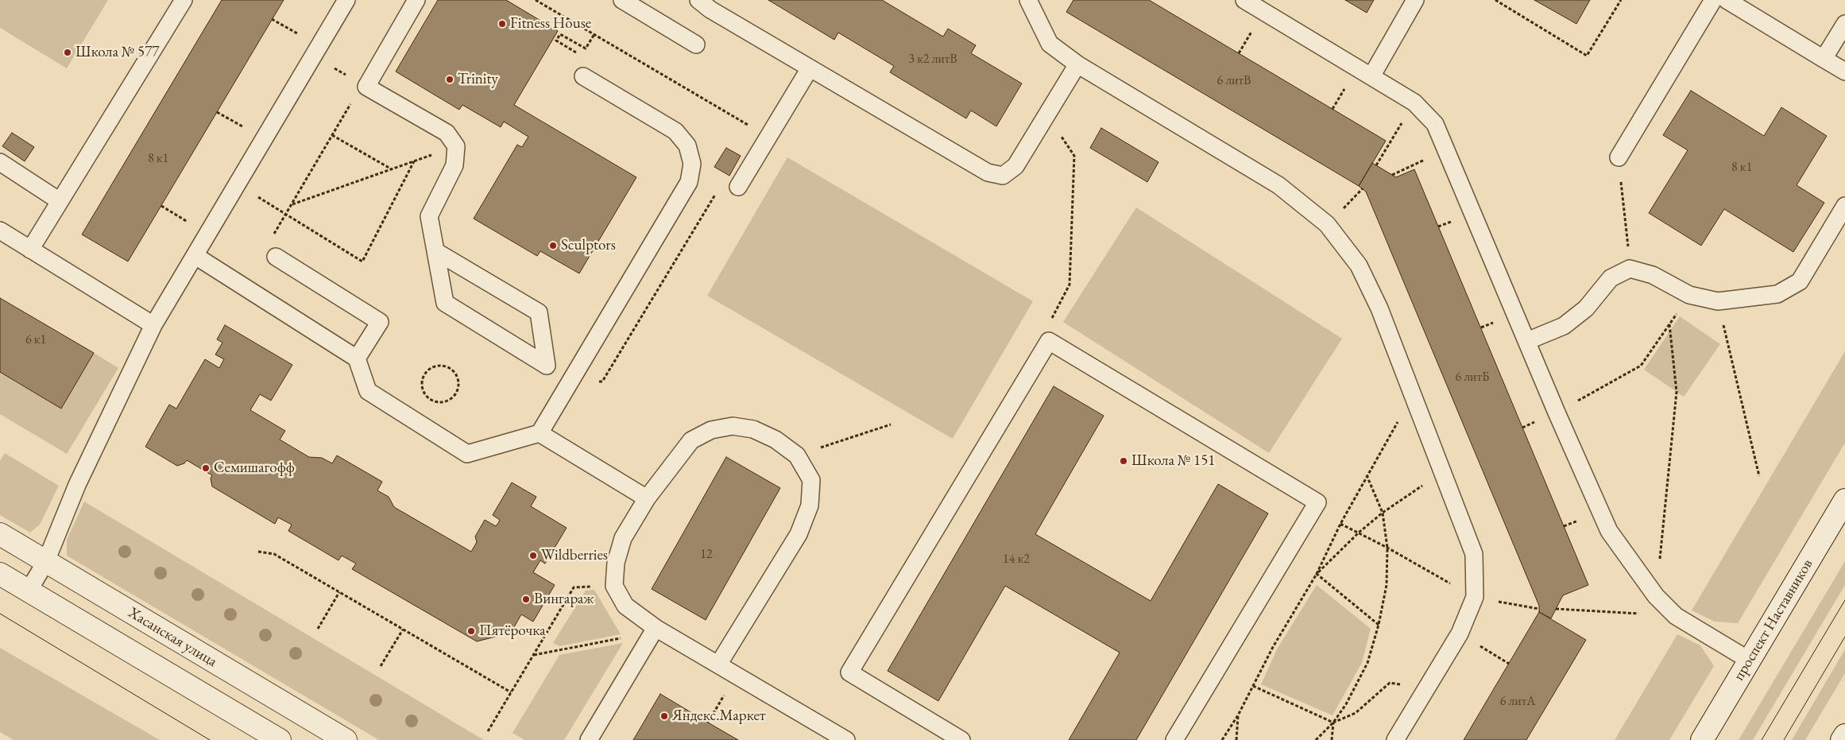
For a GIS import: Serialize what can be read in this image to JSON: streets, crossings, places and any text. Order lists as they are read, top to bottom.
{
  "streets": {
    "street": ["проспект Наставников", "Хасанская улица"]
  },
  "places": [
    "Fitness House",
    "Школа № 577",
    "Trinity",
    "Sculptors",
    "Школа № 151",
    "Семишагофф",
    "Wildberries",
    "Вингараж",
    "Пятёрочка",
    "Яндекс.Маркет"
  ],
  "house_numbers": [
    "3 к2 литВ",
    "6 литВ",
    "8 к1",
    "8 к1",
    "6 к1",
    "6 литБ",
    "12",
    "14 к2",
    "6 литА"
  ]
}
